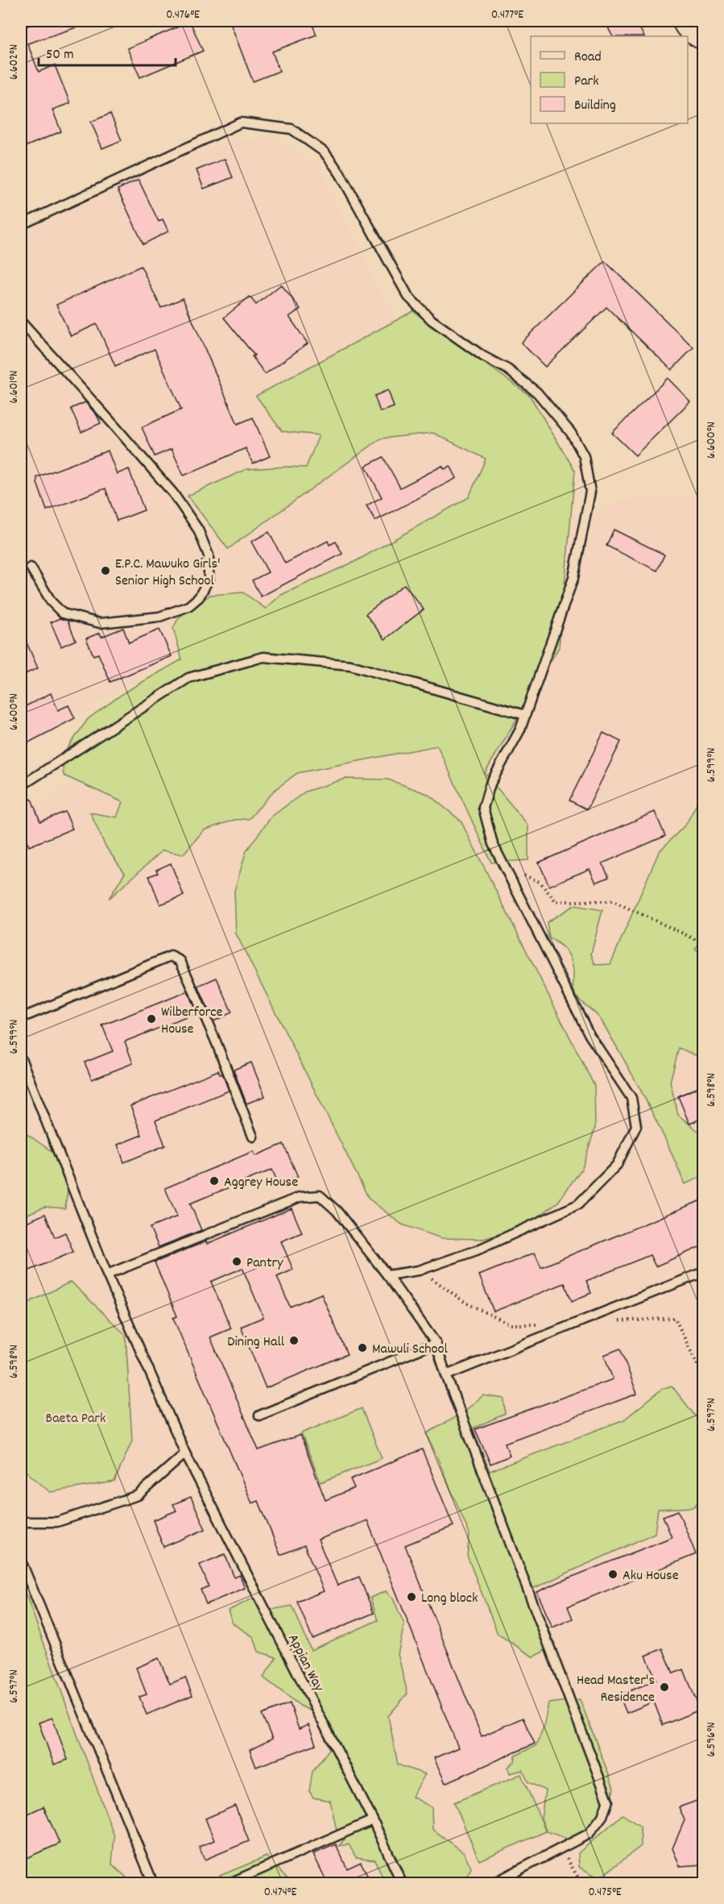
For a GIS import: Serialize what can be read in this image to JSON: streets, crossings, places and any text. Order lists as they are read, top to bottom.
{
  "streets": {
    "lane": ["Appian Way"]
  },
  "parks": ["Baeta Park"],
  "places": [
    "E.P.C. Mawuko Girls' Senior High School",
    "Wilberforce House",
    "Aggrey House",
    "Pantry",
    "Dining Hall",
    "Mawuli School",
    "Aku House",
    "Long block",
    "Head Master's Residence"
  ],
  "legend": ["Road", "Park", "Building"],
  "scale_bar": "50 m",
  "coordinates": [
    "0.476°E",
    "0.477°E",
    "6.602°N",
    "6.601°N",
    "6.600°N",
    "6.599°N",
    "6.598°N",
    "6.597°N",
    "6.596°N",
    "0.474°E",
    "0.475°E"
  ]
}
